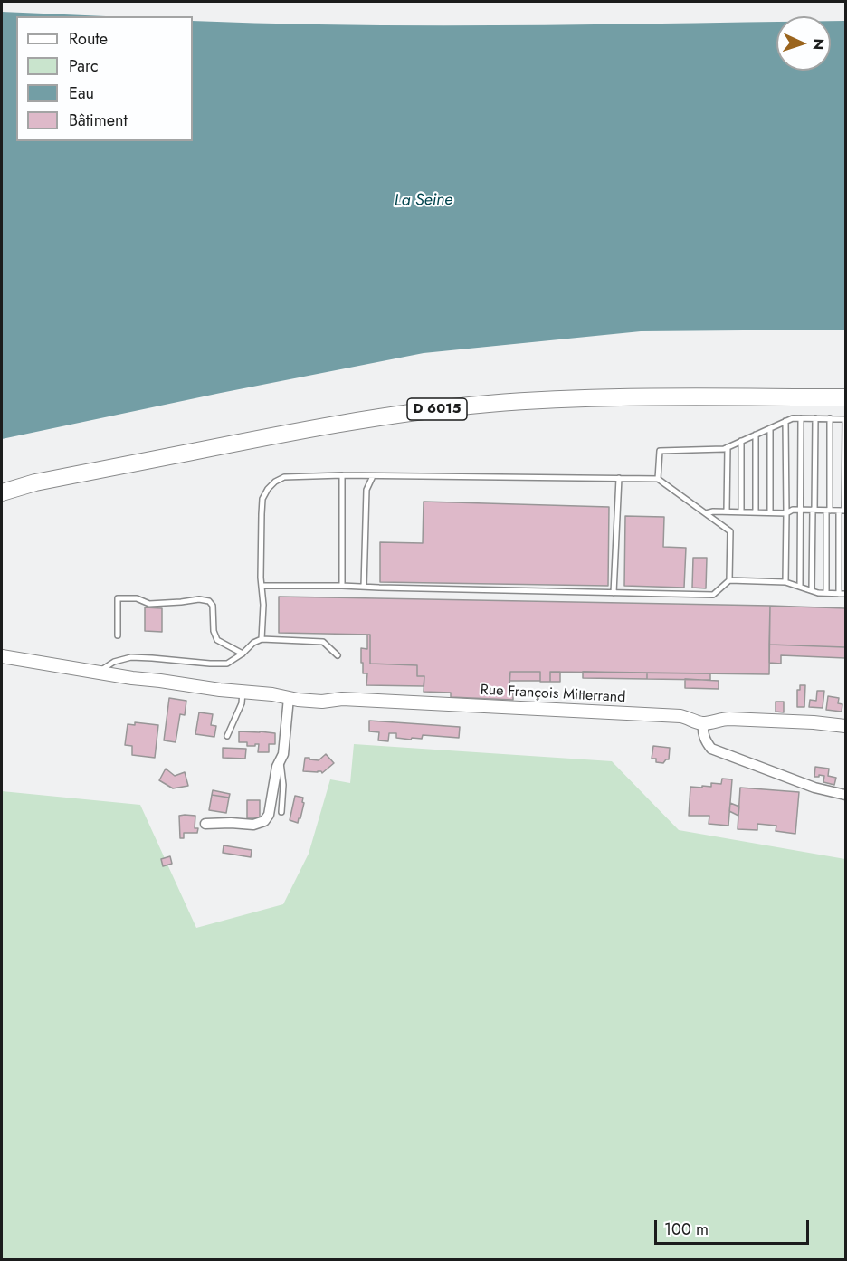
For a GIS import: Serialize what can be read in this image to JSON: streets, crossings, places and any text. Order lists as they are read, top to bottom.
{
  "streets": {
    "main road": ["D 6015"],
    "street": ["Rue François Mitterrand"]
  },
  "water": ["La Seine"],
  "legend": [
    "Route",
    "Parc",
    "Eau",
    "Bâtiment"
  ],
  "scale_bar": "100 m",
  "north": "right"
}
